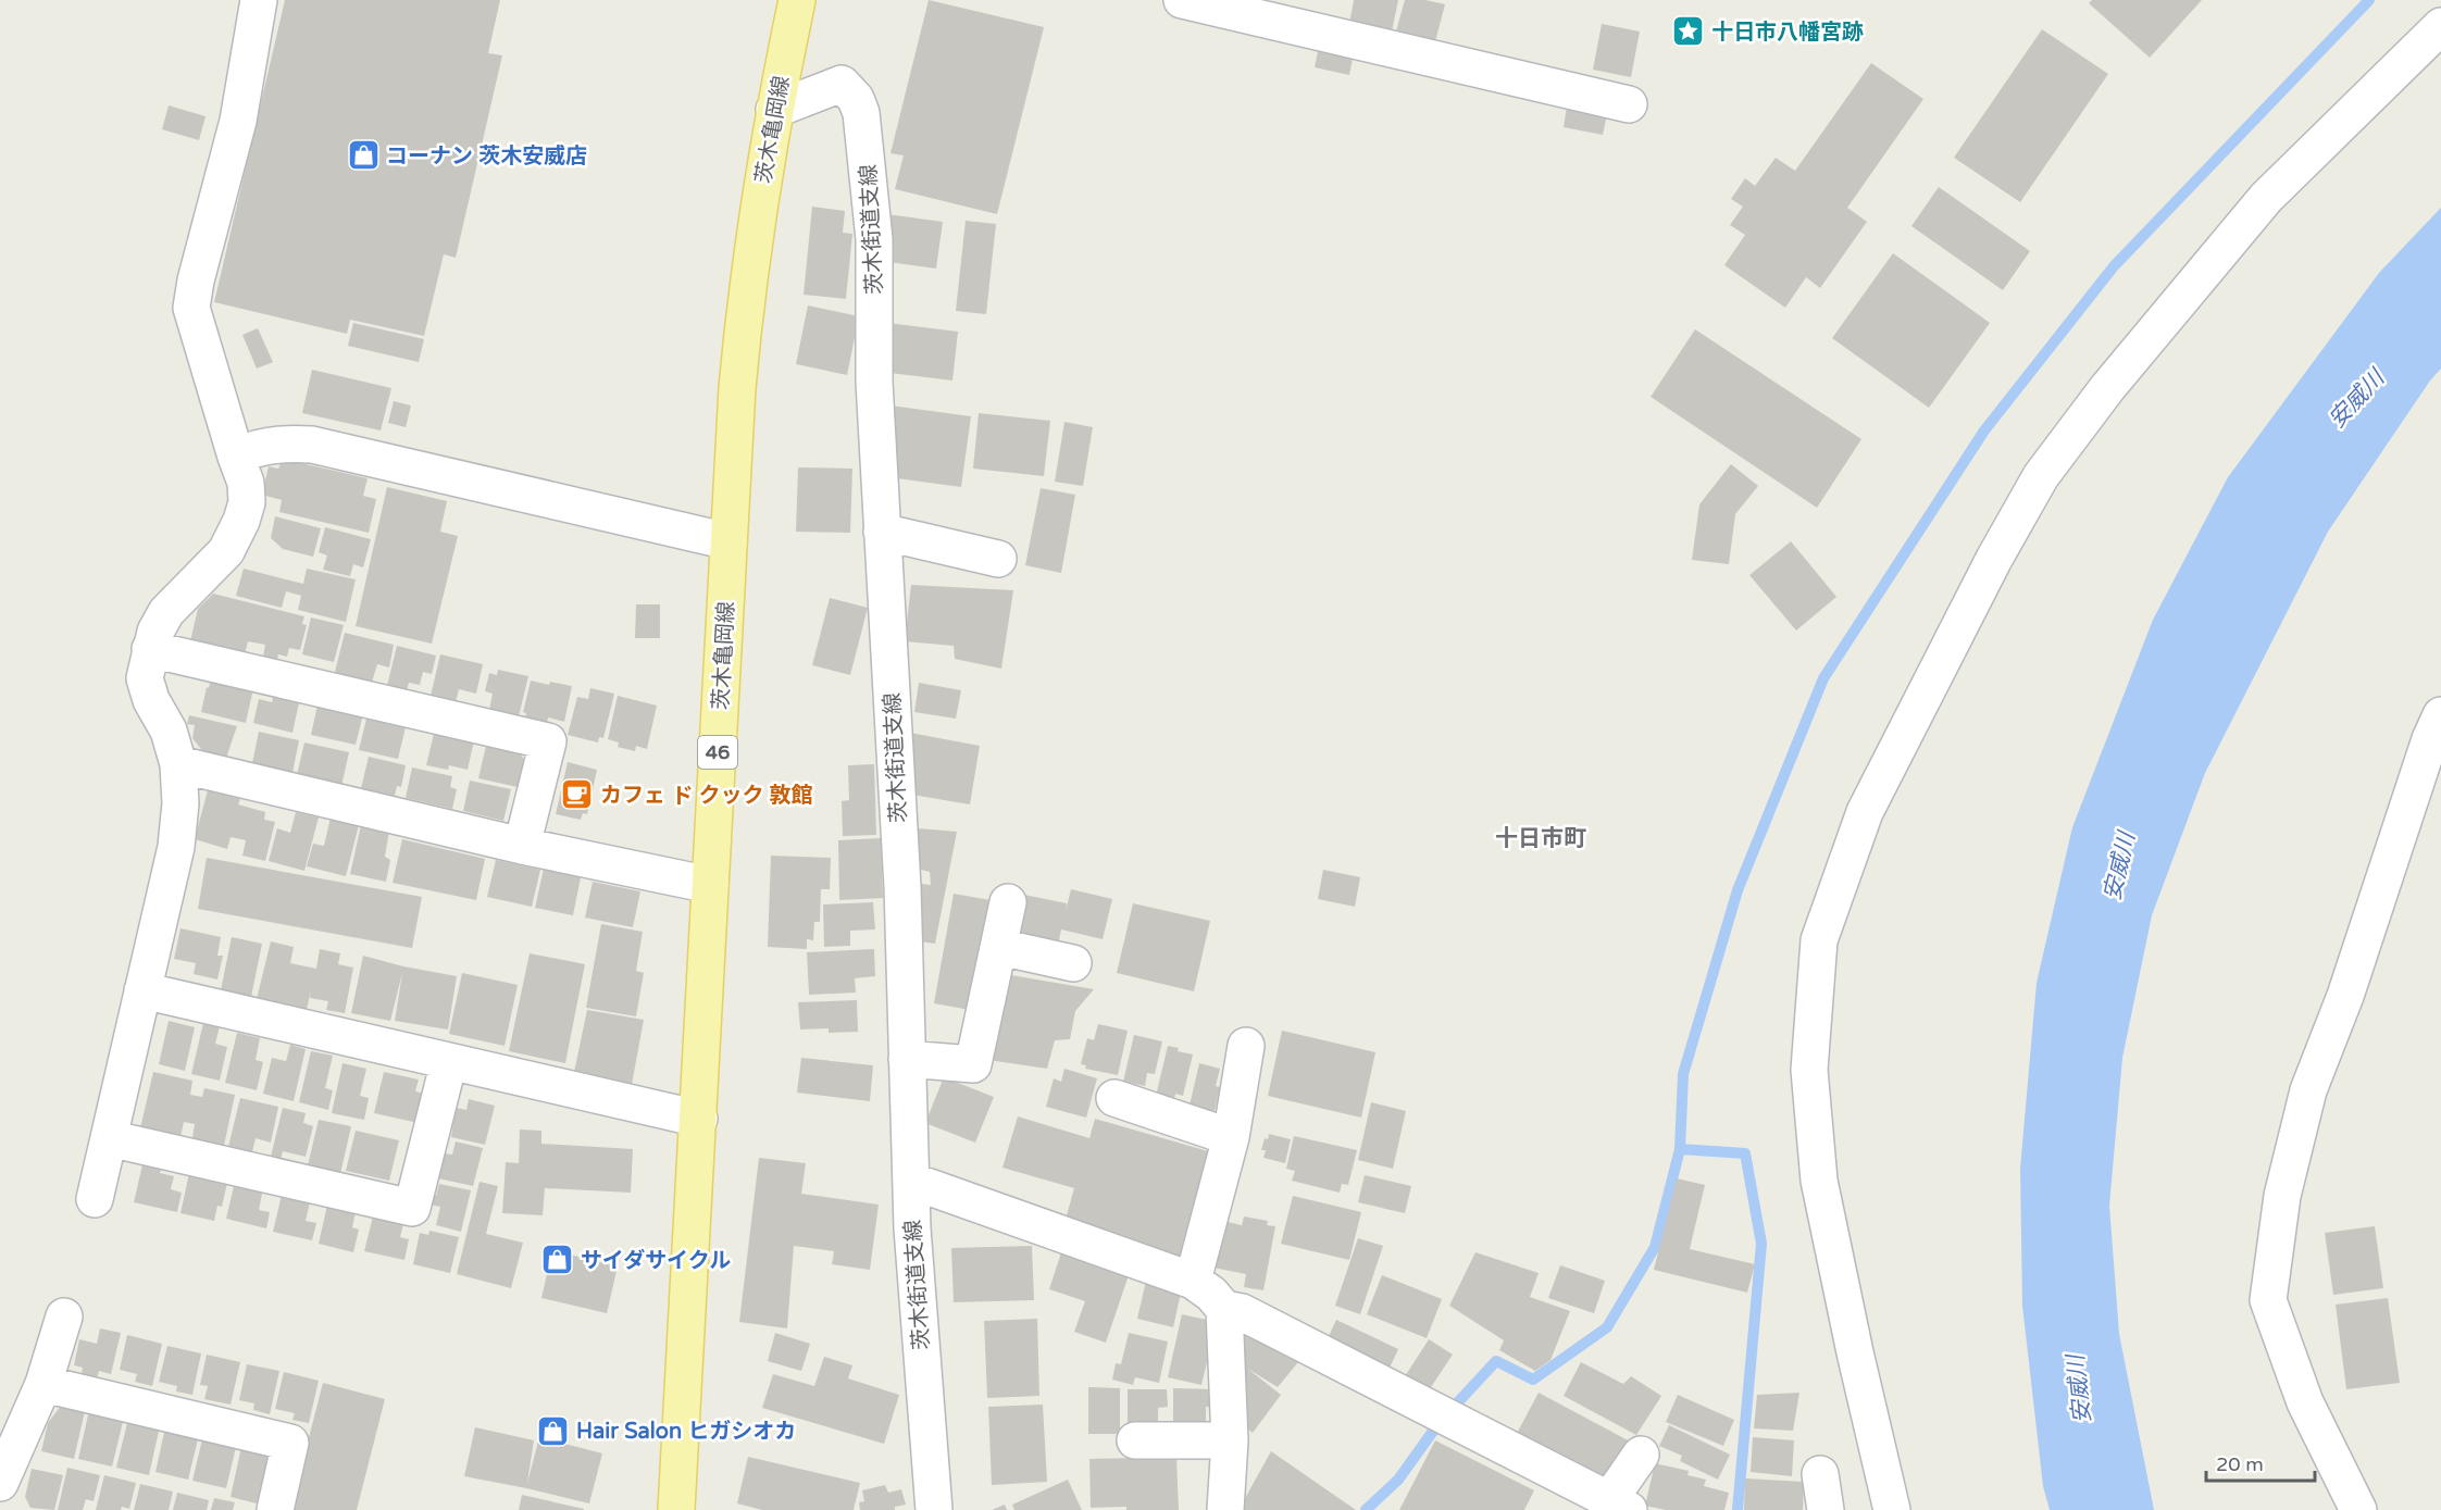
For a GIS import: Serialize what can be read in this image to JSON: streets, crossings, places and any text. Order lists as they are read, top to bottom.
{
  "streets": {
    "main road": ["茨木亀岡線", "46"],
    "street": ["茨木街道支線"]
  },
  "crossings": [
    ["茨木亀岡線", "茨木街道支線"]
  ],
  "districts": ["十日市町"],
  "water": ["安威川"],
  "places": {
    "place": ["十日市八幡宮跡"],
    "shop": ["コーナン 茨木安威店", "サイダサイクル", "Hair Salon ヒガシオカ"],
    "cafe": ["カフェ ド クック 敦館"]
  },
  "scale_bar": "20 m"
}
